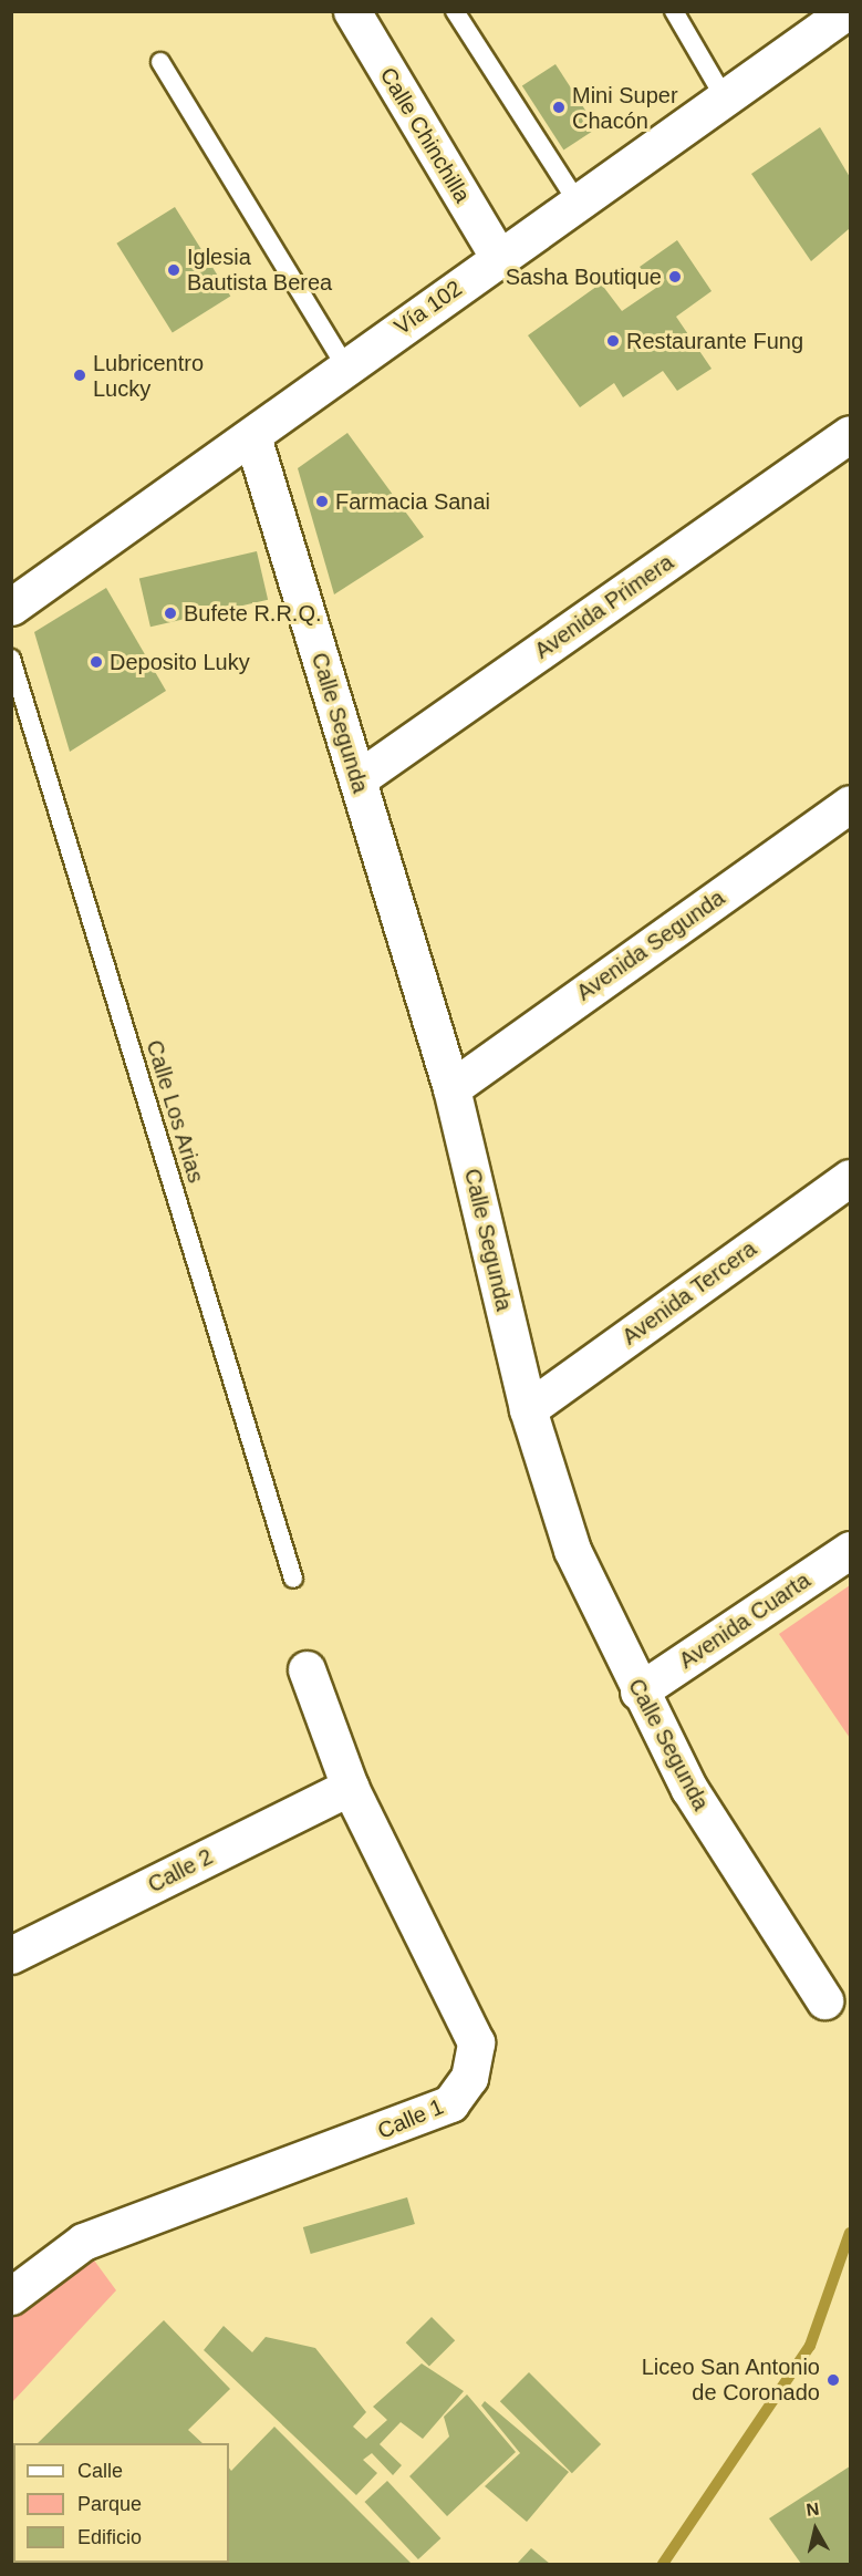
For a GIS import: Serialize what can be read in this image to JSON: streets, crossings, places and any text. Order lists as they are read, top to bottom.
{
  "streets": {
    "street": [
      "Calle Chinchilla",
      "Vía 102",
      "Avenida Primera",
      "Calle Segunda",
      "Avenida Segunda",
      "Avenida Tercera",
      "Avenida Cuarta",
      "Calle 2",
      "Calle 1"
    ],
    "lane": ["Calle Los Arias"]
  },
  "crossings": [
    ["Calle Chinchilla", "Vía 102"],
    ["Vía 102", "Calle Segunda"],
    ["Avenida Primera", "Calle Segunda"],
    ["Calle Segunda", "Avenida Segunda"],
    ["Calle Segunda", "Avenida Tercera"],
    ["Calle Segunda", "Avenida Cuarta"],
    ["Calle 2", "Calle 1"]
  ],
  "places": [
    "Mini Super Chacón",
    "Iglesia Bautista Berea",
    "Sasha Boutique",
    "Restaurante Fung",
    "Lubricentro Lucky",
    "Farmacia Sanai",
    "Bufete R.R.Q.",
    "Deposito Luky",
    "Liceo San Antonio de Coronado"
  ],
  "legend": ["Calle", "Parque", "Edificio"],
  "north": "top"
}
